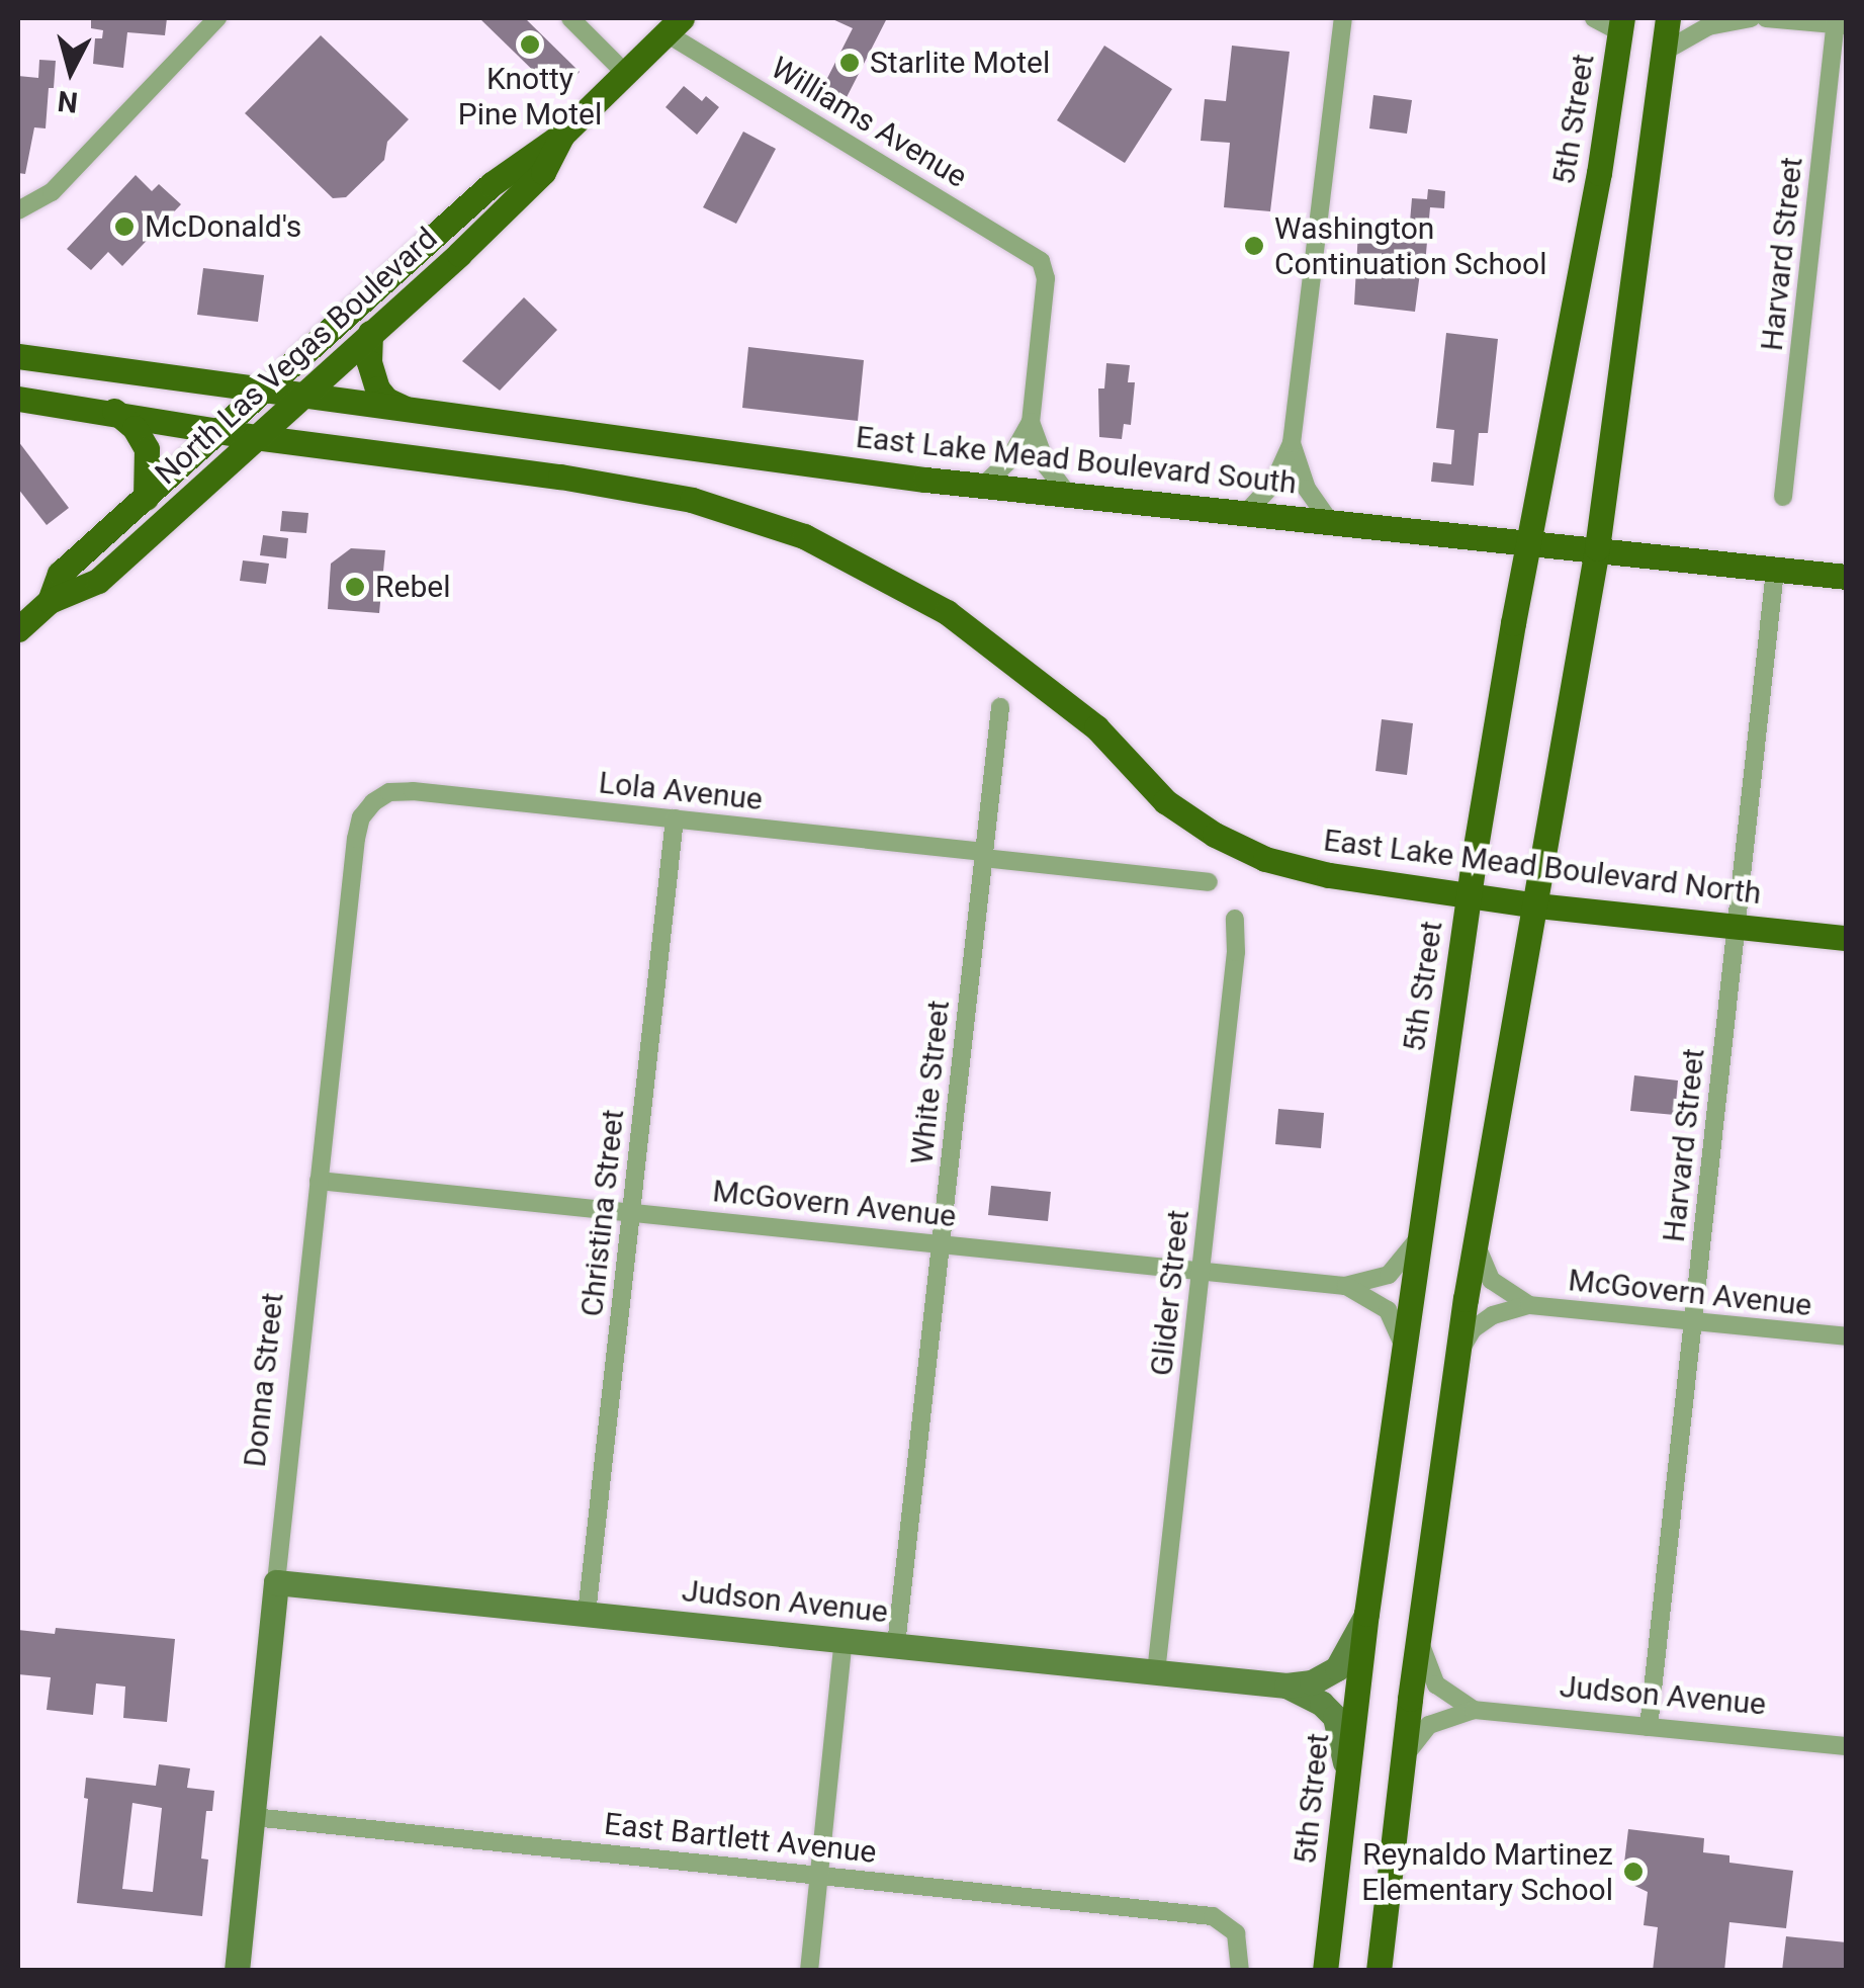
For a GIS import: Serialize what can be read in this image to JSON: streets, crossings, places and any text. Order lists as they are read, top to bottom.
{
  "streets": {
    "main road": [
      "5th Street",
      "North Las Vegas Boulevard",
      "East Lake Mead Boulevard South",
      "East Lake Mead Boulevard North"
    ],
    "street": [
      "Williams Avenue",
      "Harvard Street",
      "Lola Avenue",
      "White Street",
      "McGovern Avenue",
      "Christina Street",
      "Glider Street",
      "Donna Street",
      "Judson Avenue",
      "East Bartlett Avenue"
    ]
  },
  "crossings": [
    ["5th Street", "East Lake Mead Boulevard South"],
    ["5th Street", "East Lake Mead Boulevard North"],
    ["5th Street", "McGovern Avenue"],
    ["5th Street", "Judson Avenue"],
    ["Williams Avenue", "North Las Vegas Boulevard"],
    ["Harvard Street", "East Lake Mead Boulevard South"],
    ["Harvard Street", "East Lake Mead Boulevard North"],
    ["Harvard Street", "McGovern Avenue"],
    ["Harvard Street", "Judson Avenue"],
    ["North Las Vegas Boulevard", "East Lake Mead Boulevard South"],
    ["North Las Vegas Boulevard", "East Lake Mead Boulevard North"],
    ["Lola Avenue", "White Street"],
    ["Lola Avenue", "Christina Street"],
    ["Lola Avenue", "Donna Street"],
    ["White Street", "McGovern Avenue"],
    ["White Street", "Judson Avenue"],
    ["McGovern Avenue", "Christina Street"],
    ["McGovern Avenue", "Glider Street"],
    ["McGovern Avenue", "Donna Street"],
    ["Christina Street", "Judson Avenue"],
    ["Glider Street", "Judson Avenue"],
    ["Donna Street", "Judson Avenue"],
    ["Donna Street", "East Bartlett Avenue"]
  ],
  "places": [
    "Knotty Pine Motel",
    "Starlite Motel",
    "McDonald's",
    "Washington Continuation School",
    "Rebel",
    "Reynaldo Martinez Elementary School"
  ],
  "north": "bottom"
}
